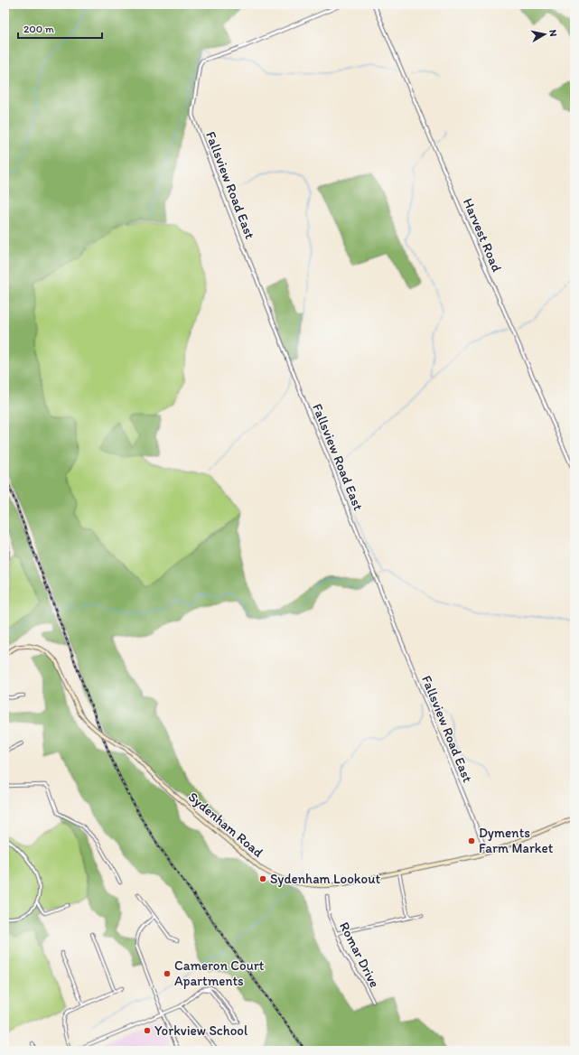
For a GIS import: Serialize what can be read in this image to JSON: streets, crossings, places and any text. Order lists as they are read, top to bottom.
{
  "streets": {
    "main road": ["Sydenham Road"],
    "street": ["Fallsview Road East", "Harvest Road", "Romar Drive"]
  },
  "crossings": [
    ["Fallsview Road East", "Sydenham Road"]
  ],
  "places": [
    "Dyments Farm Market",
    "Sydenham Lookout",
    "Cameron Court Apartments",
    "Yorkview School"
  ],
  "scale_bar": "200 m",
  "north": "right"
}
